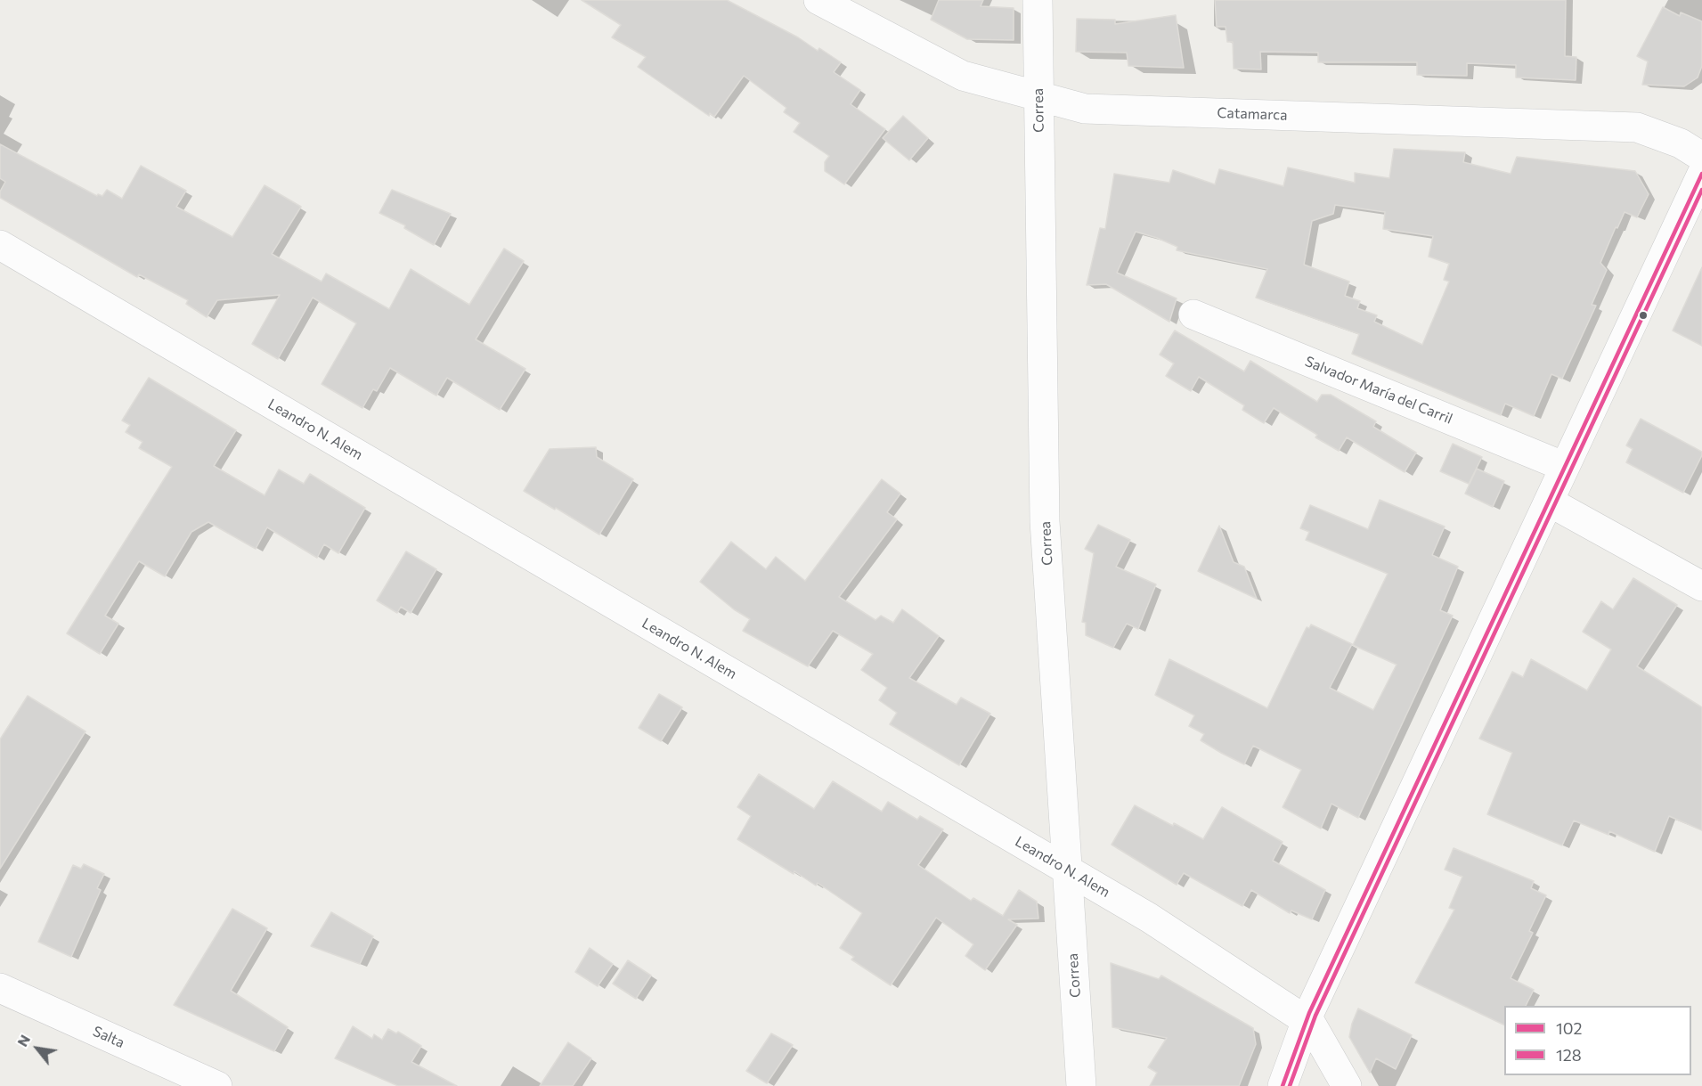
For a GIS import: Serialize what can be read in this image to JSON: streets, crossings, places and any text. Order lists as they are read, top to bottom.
{
  "streets": {
    "street": [
      "Correa",
      "Catamarca",
      "Salvador María del Carril",
      "Leandro N. Alem",
      "Salta"
    ]
  },
  "crossings": [
    ["Correa", "Catamarca"],
    ["Correa", "Leandro N. Alem"]
  ],
  "lines": ["transit line 102", "transit line 128"],
  "legend": ["102", "128"],
  "north": "top left"
}
